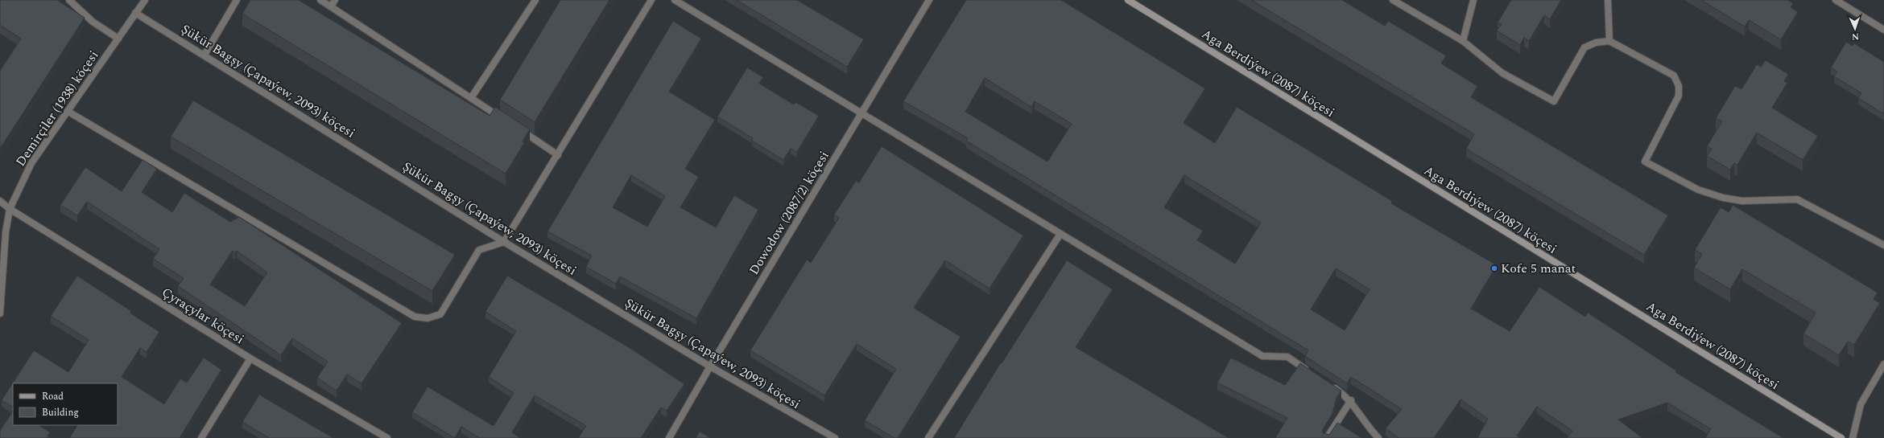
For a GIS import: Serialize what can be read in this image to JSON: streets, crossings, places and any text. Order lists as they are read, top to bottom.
{
  "streets": {
    "street": [
      "Aga Berdiýew (2087) köçesi",
      "Şükür Bagşy (Çapaýew, 2093) köçesi",
      "Demirçiler (1938) köçesi",
      "Dowodow (2087/2) köçesi",
      "Çyraçylar köçesi"
    ]
  },
  "crossings": [
    ["Şükür Bagşy (Çapaýew, 2093) köçesi", "Demirçiler (1938) köçesi"],
    ["Şükür Bagşy (Çapaýew, 2093) köçesi", "Dowodow (2087/2) köçesi"],
    ["Demirçiler (1938) köçesi", "Çyraçylar köçesi"]
  ],
  "places": ["Kofe 5 manat"],
  "legend": ["Road", "Building"],
  "north": "bottom"
}
